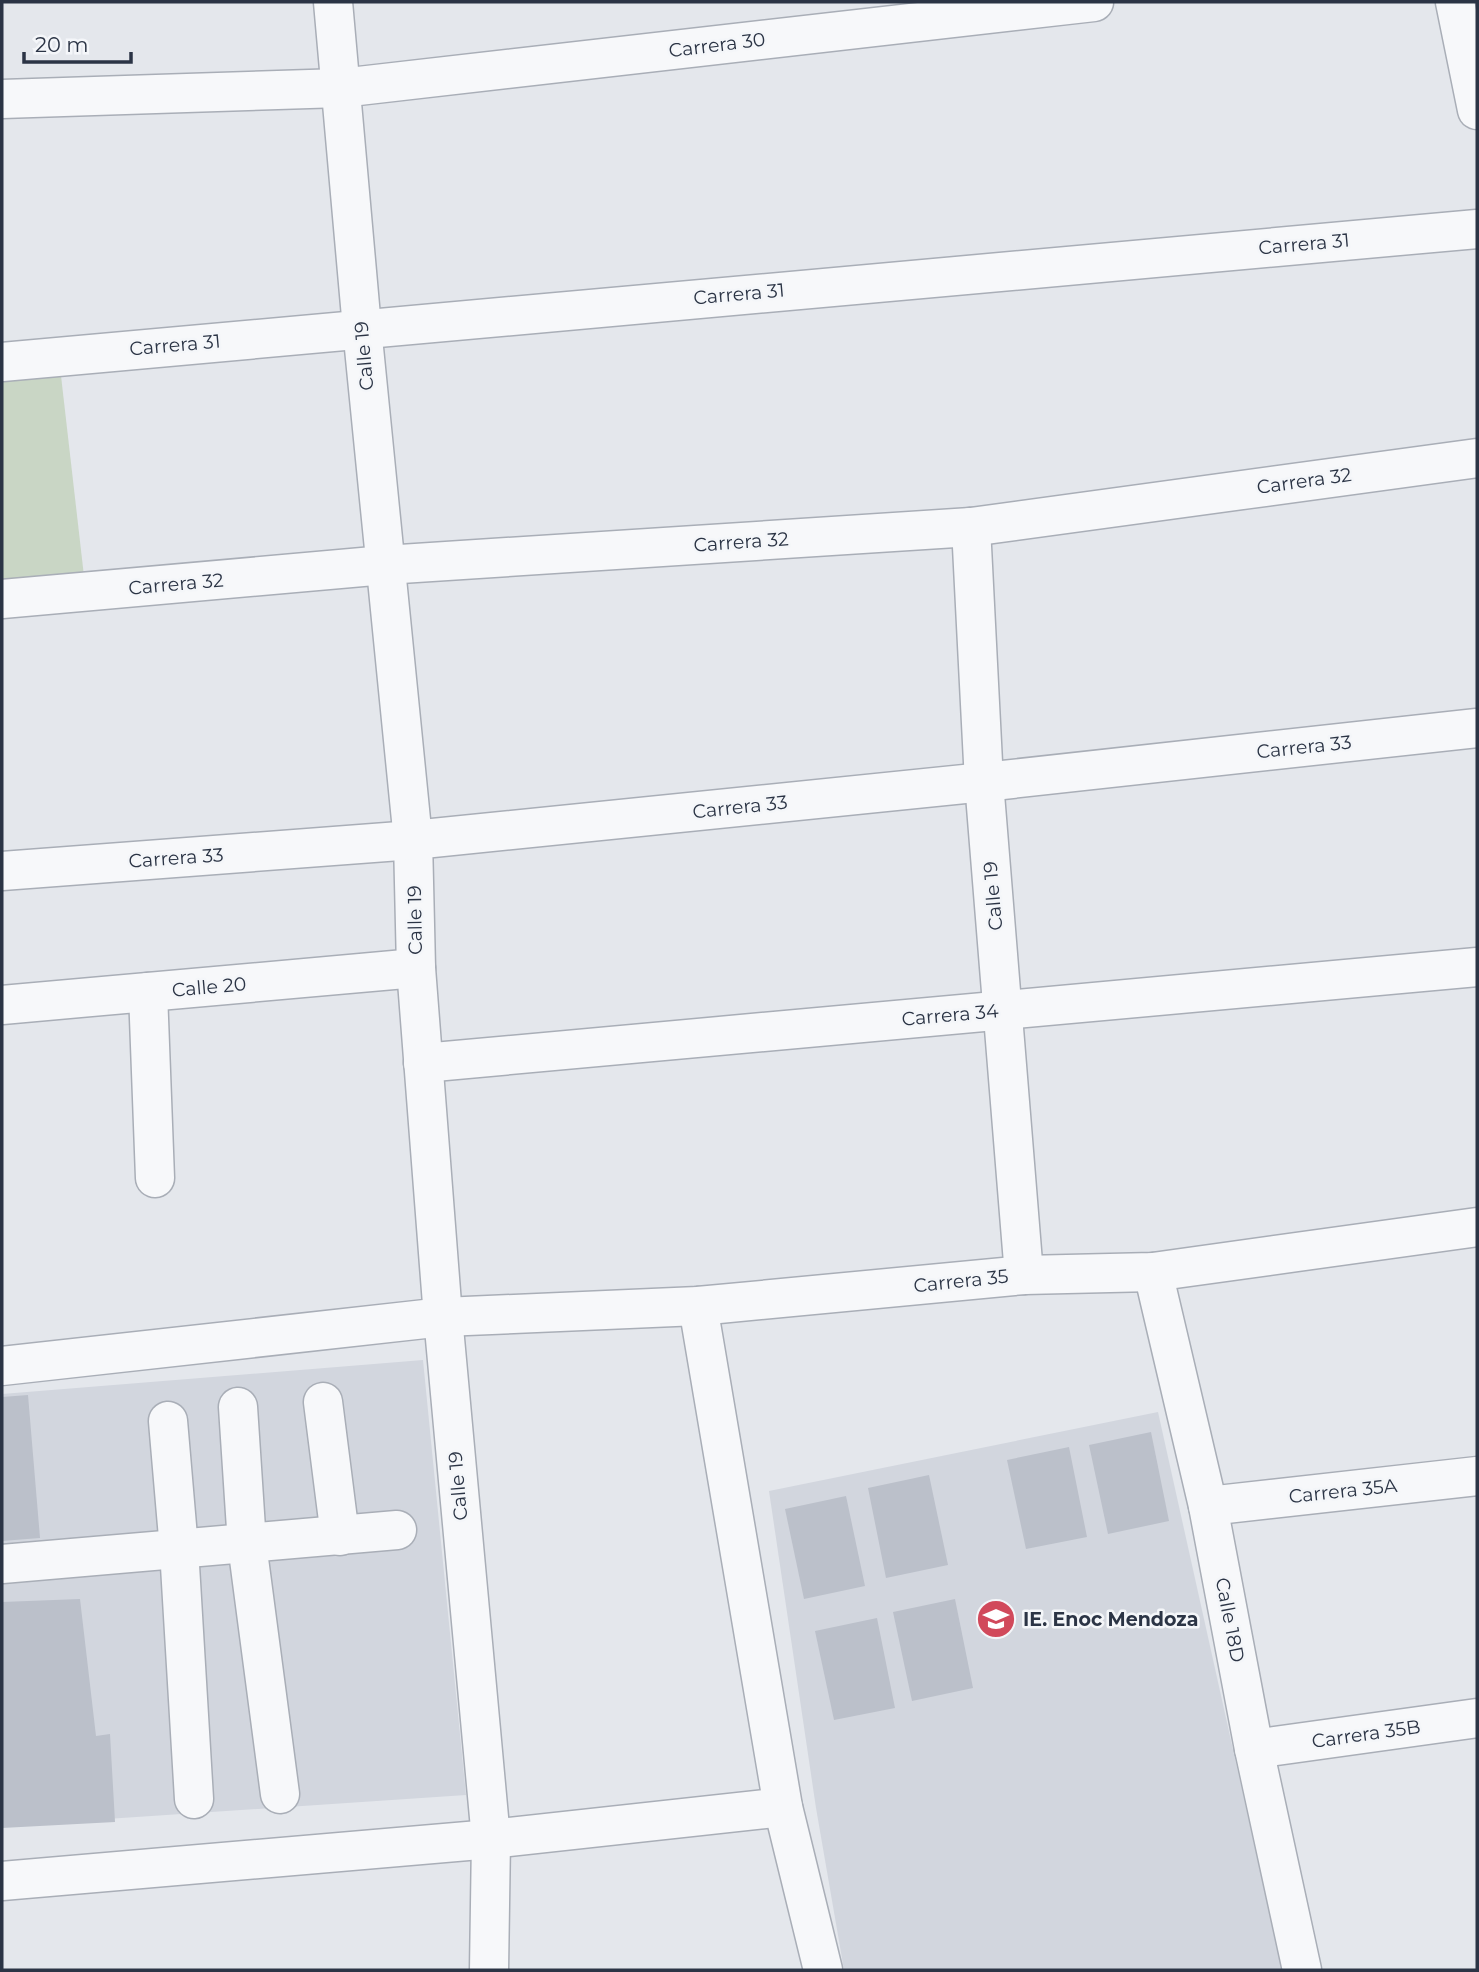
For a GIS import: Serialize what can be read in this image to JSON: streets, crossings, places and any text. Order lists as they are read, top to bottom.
{
  "streets": {
    "street": [
      "Carrera 30",
      "Carrera 31",
      "Calle 19",
      "Carrera 32",
      "Carrera 33",
      "Calle 20",
      "Carrera 34",
      "Carrera 35",
      "Carrera 35A",
      "Calle 18D",
      "Carrera 35B"
    ]
  },
  "crossings": [
    ["Carrera 30", "Calle 19"],
    ["Carrera 31", "Calle 19"],
    ["Calle 19", "Carrera 32"],
    ["Calle 19", "Carrera 33"],
    ["Calle 19", "Calle 20"],
    ["Calle 19", "Carrera 34"],
    ["Calle 19", "Carrera 35"],
    ["Carrera 35", "Calle 18D"],
    ["Carrera 35A", "Calle 18D"],
    ["Calle 18D", "Carrera 35B"]
  ],
  "places": {
    "school or university": ["IE. Enoc Mendoza"]
  },
  "scale_bar": "20 m"
}
